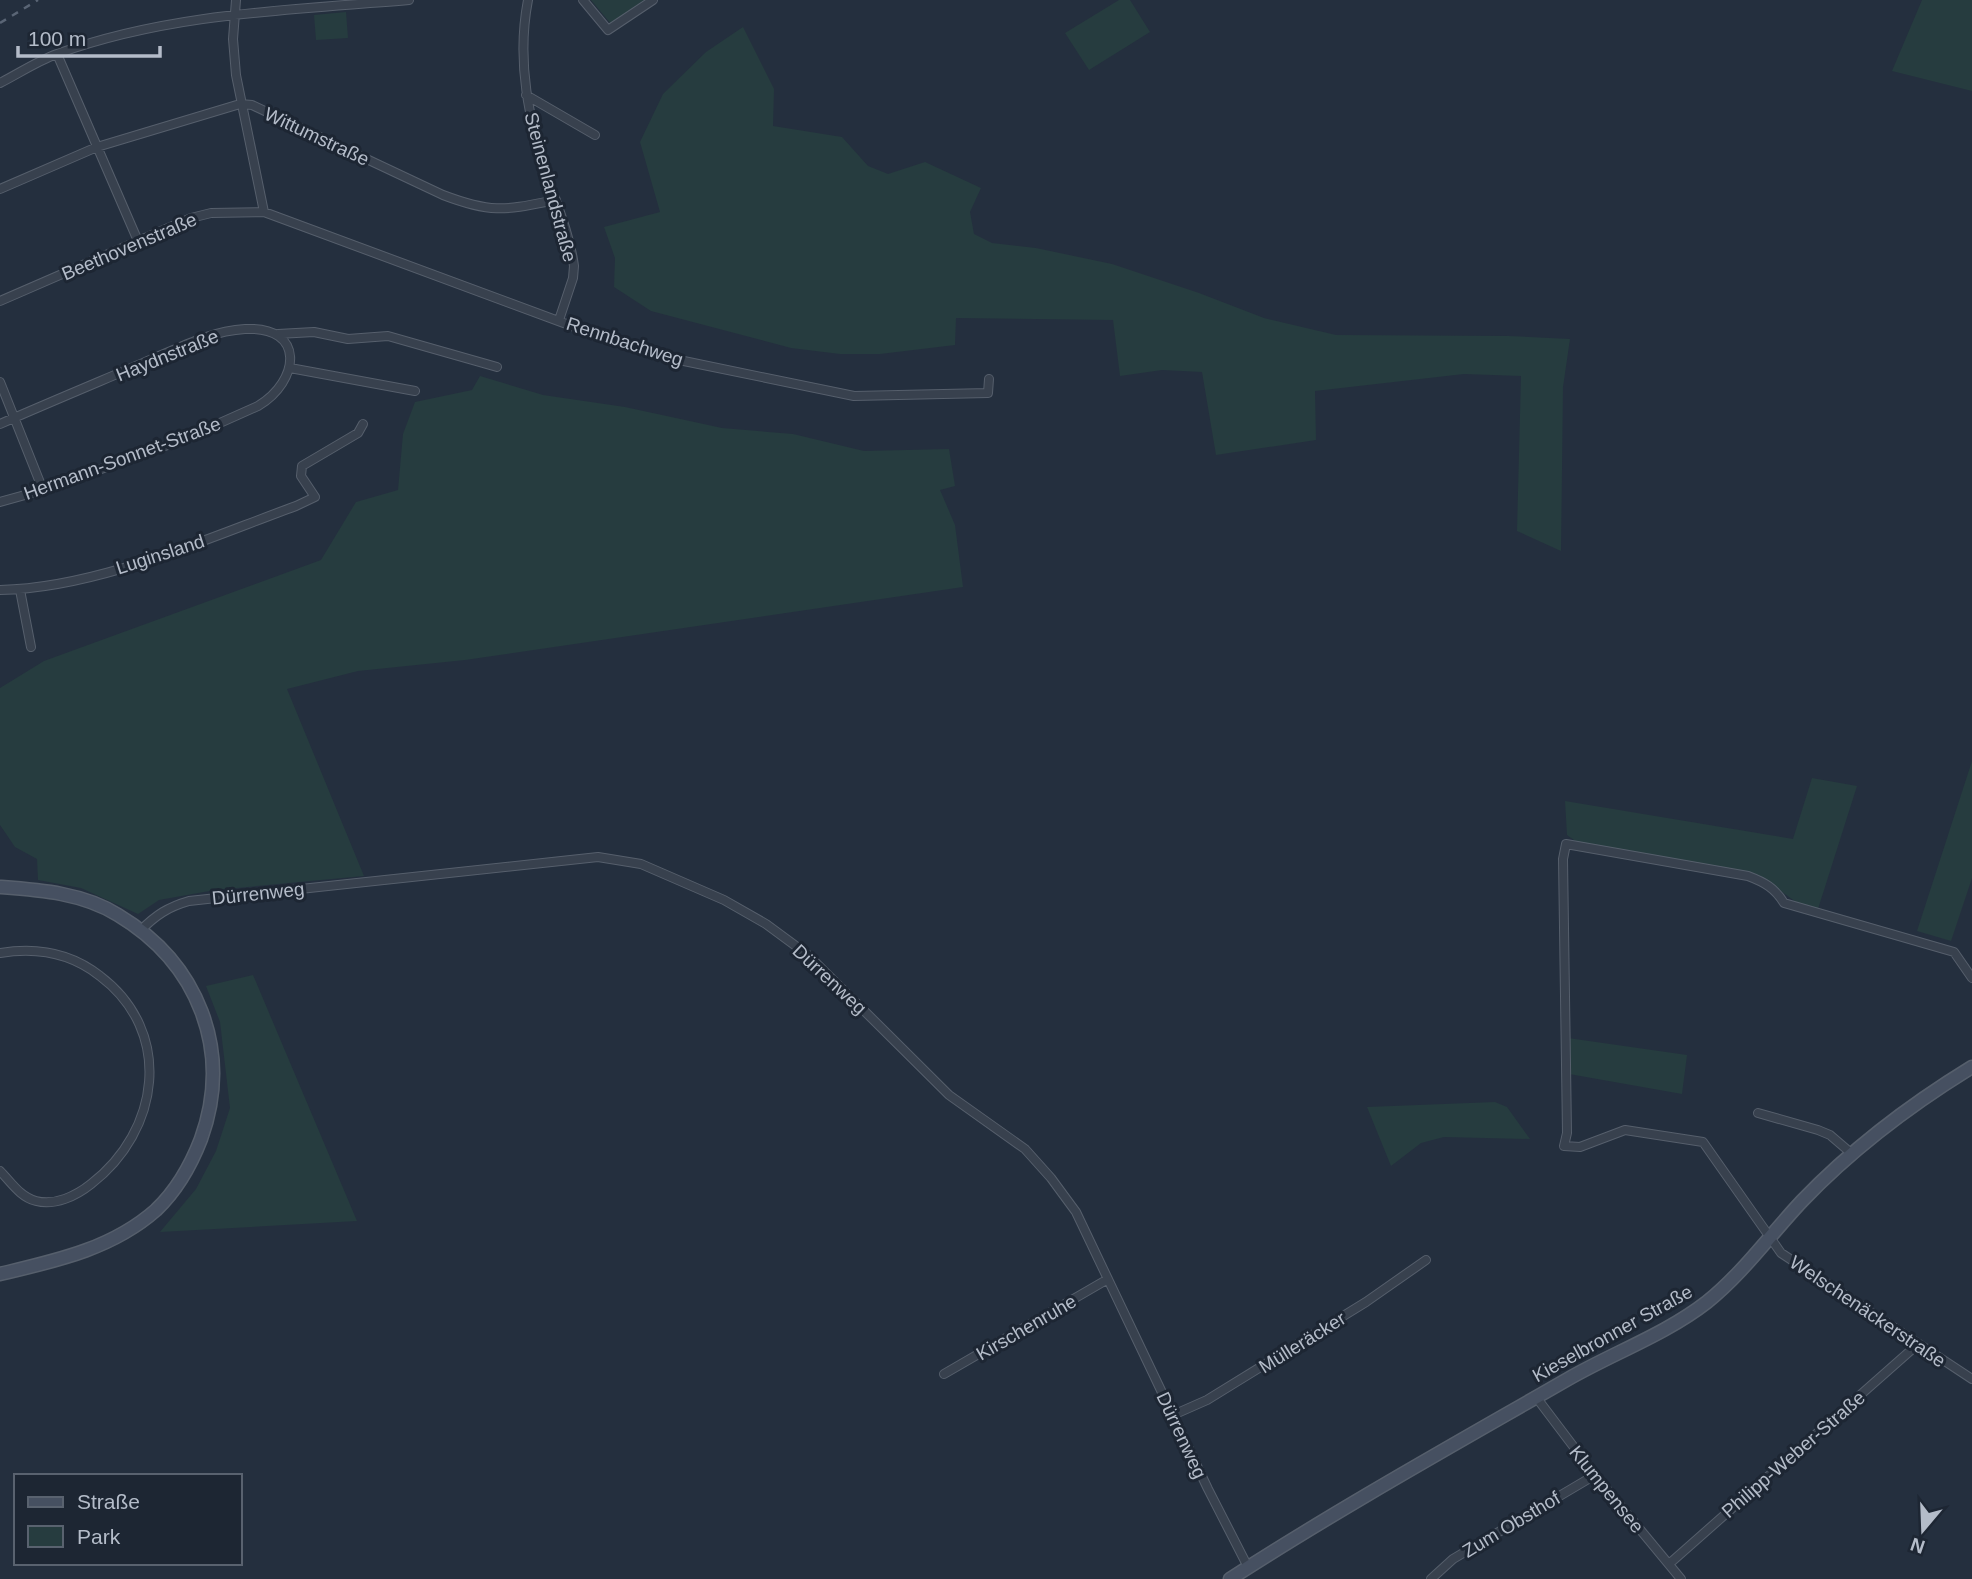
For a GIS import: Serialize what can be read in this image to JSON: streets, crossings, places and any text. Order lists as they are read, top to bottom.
{
  "streets": {
    "street": [
      "Wittumstraße",
      "Steinenlandstraße",
      "Beethovenstraße",
      "Rennbachweg",
      "Haydnstraße",
      "Hermann-Sonnet-Straße",
      "Luginsland",
      "Dürrenweg",
      "Welschenäckerstraße",
      "Kirschenruhe",
      "Kieselbronner Straße",
      "Mülleräcker",
      "Philipp-Weber-Straße",
      "Klumpensee",
      "Zum Obsthof"
    ]
  },
  "crossings": [
    ["Wittumstraße", "Steinenlandstraße"],
    ["Steinenlandstraße", "Rennbachweg"],
    ["Beethovenstraße", "Rennbachweg"],
    ["Dürrenweg", "Kirschenruhe"],
    ["Dürrenweg", "Kieselbronner Straße"],
    ["Dürrenweg", "Mülleräcker"],
    ["Welschenäckerstraße", "Kieselbronner Straße"],
    ["Welschenäckerstraße", "Philipp-Weber-Straße"],
    ["Kieselbronner Straße", "Klumpensee"],
    ["Philipp-Weber-Straße", "Klumpensee"],
    ["Klumpensee", "Zum Obsthof"]
  ],
  "legend": ["Straße", "Park"],
  "scale_bar": "100 m",
  "north": "bottom"
}
